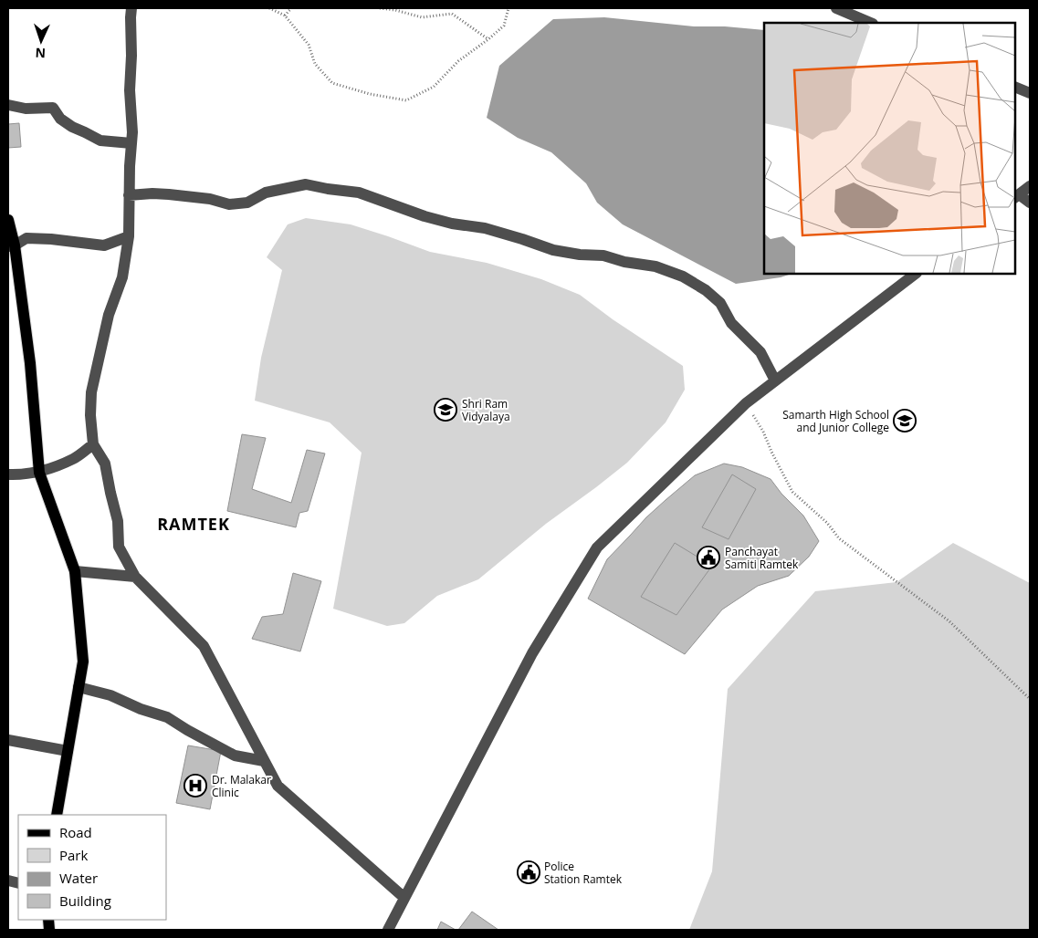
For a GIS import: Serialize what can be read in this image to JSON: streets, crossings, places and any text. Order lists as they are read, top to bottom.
{
  "districts": ["RAMTEK"],
  "places": {
    "school or university": ["Shri Ram Vidyalaya", "Samarth High School and Junior College"],
    "public building": ["Panchayat Samiti Ramtek", "Police Station Ramtek"],
    "hospital": ["Dr. Malakar Clinic"]
  },
  "legend": [
    "Road",
    "Park",
    "Water",
    "Building"
  ],
  "north": "bottom"
}
